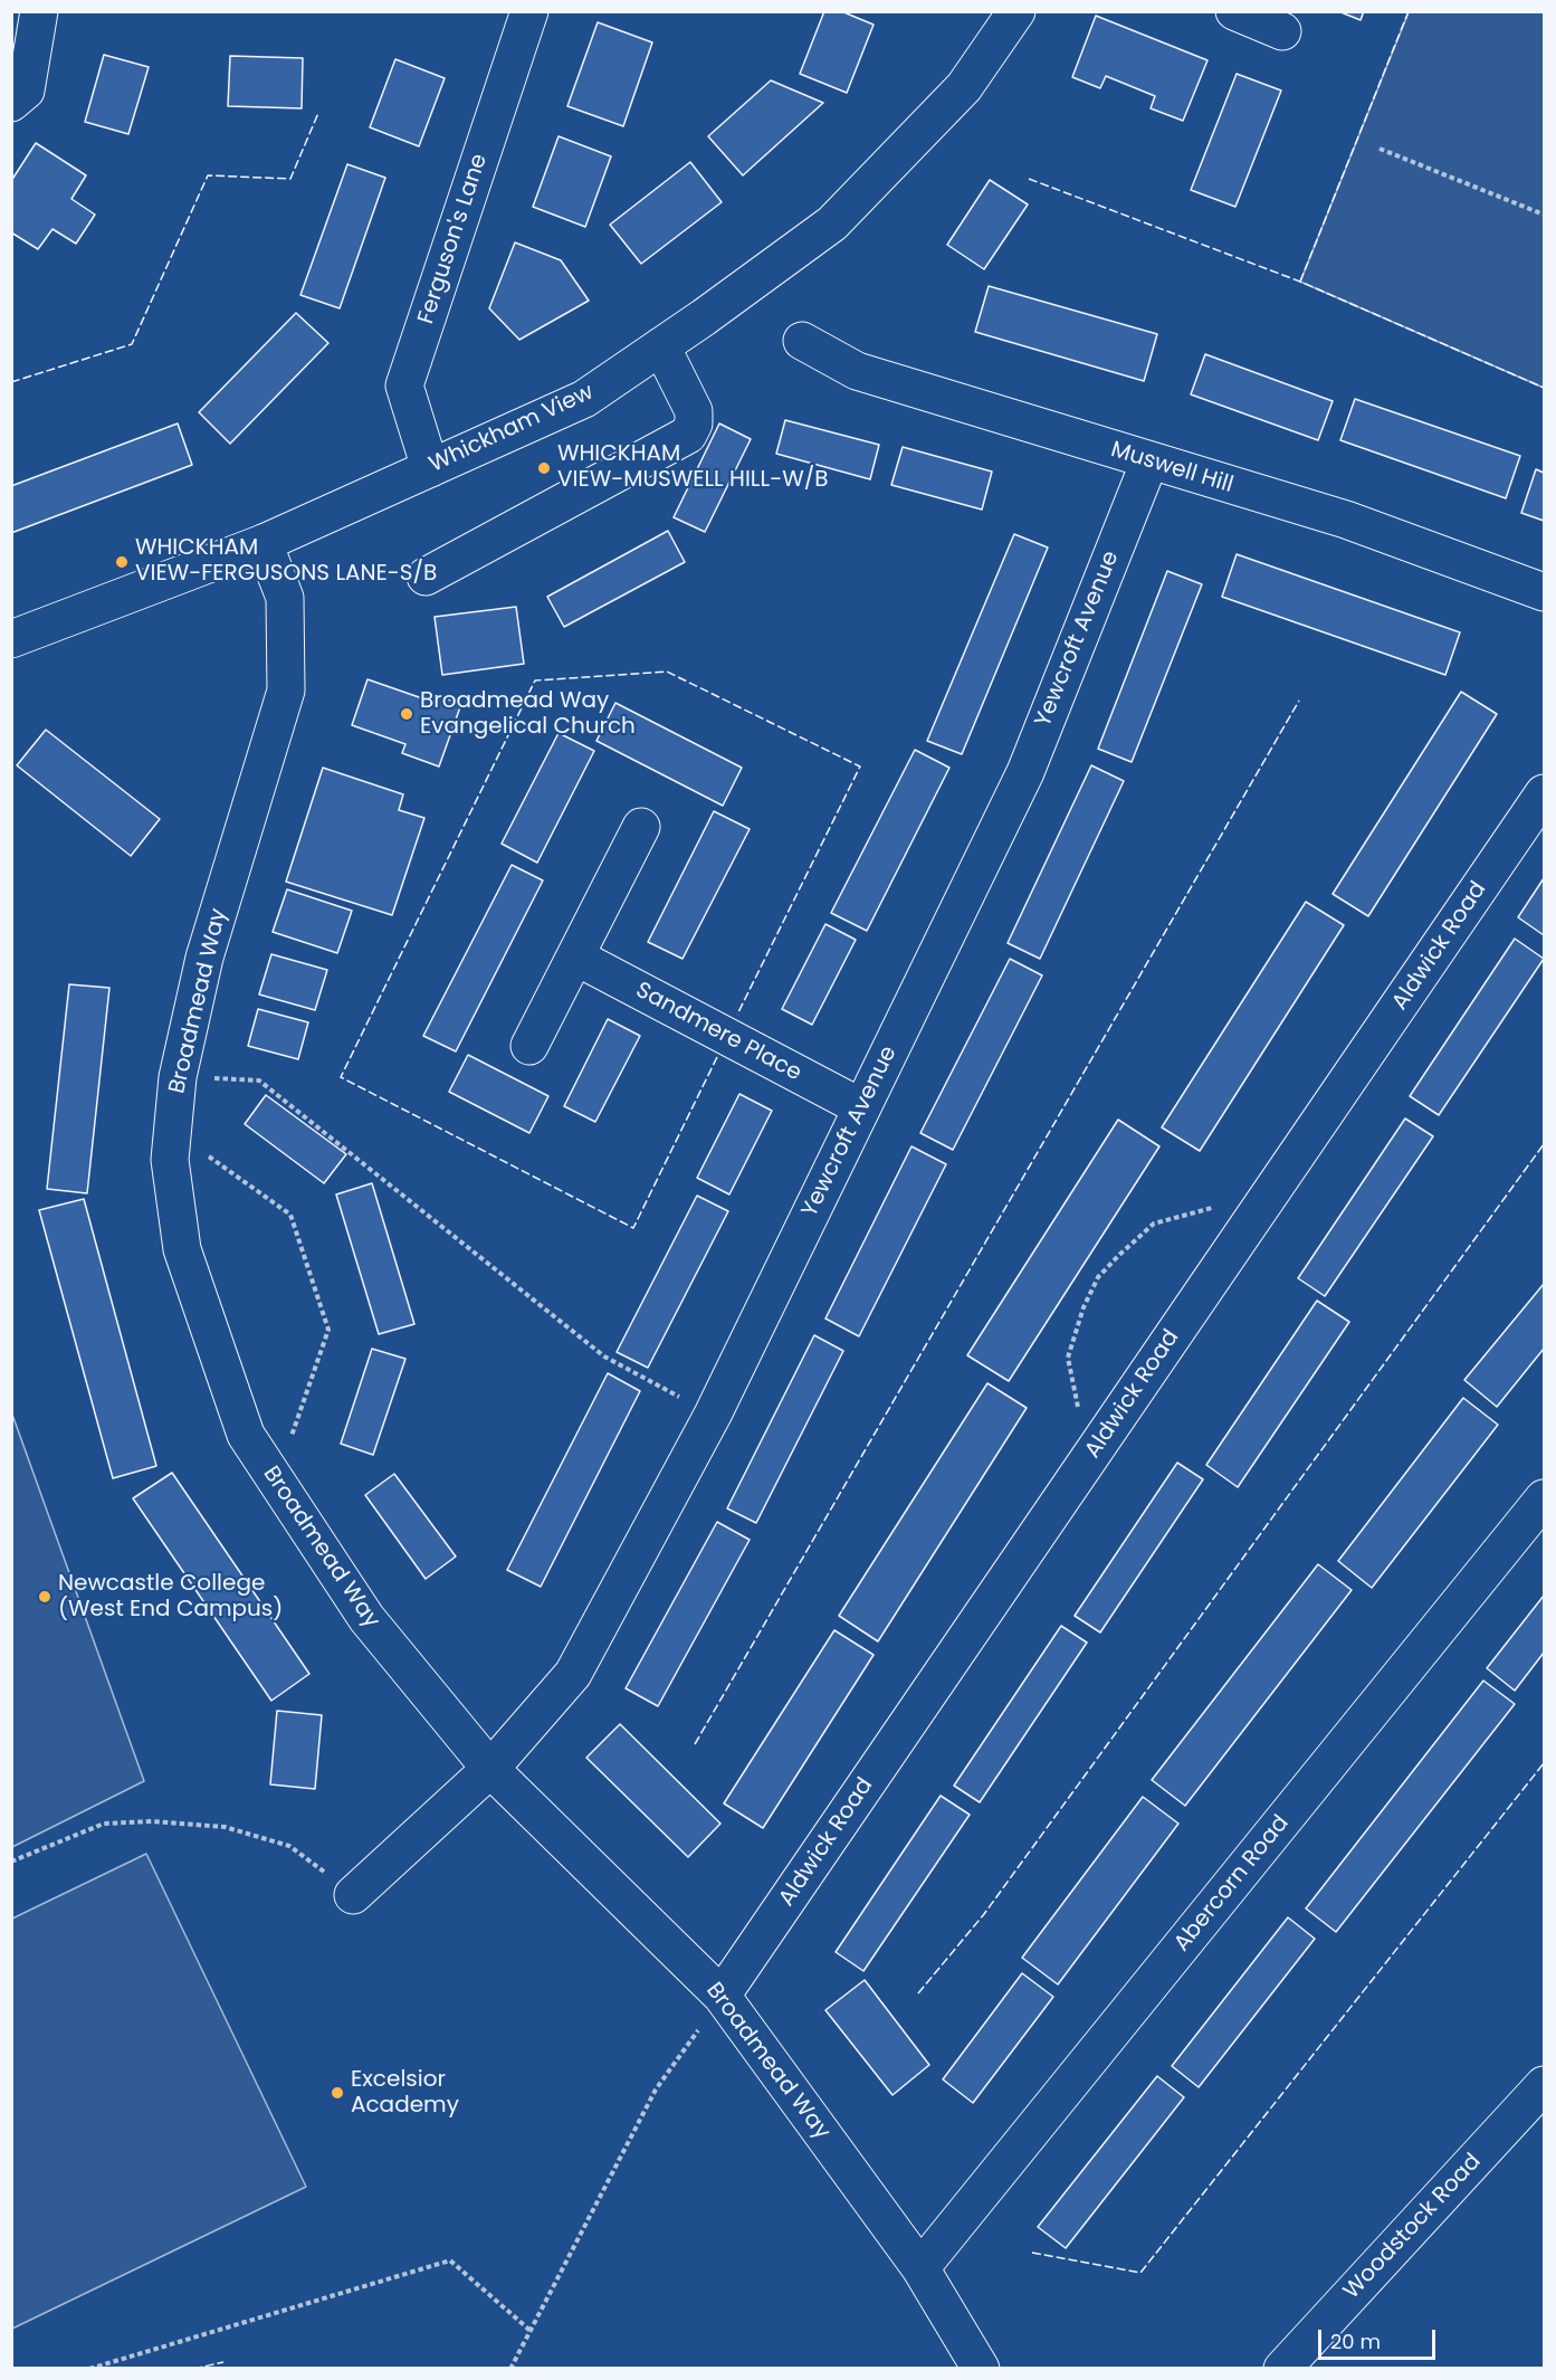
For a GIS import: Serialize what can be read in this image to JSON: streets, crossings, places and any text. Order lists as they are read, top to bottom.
{
  "streets": {
    "street": [
      "Ferguson's Lane",
      "Whickham View",
      "Muswell Hill",
      "Yewcroft Avenue",
      "Aldwick Road",
      "Broadmead Way",
      "Sandmere Place",
      "Abercorn Road",
      "Woodstock Road"
    ]
  },
  "crossings": [
    ["Ferguson's Lane", "Whickham View"],
    ["Whickham View", "Broadmead Way"],
    ["Muswell Hill", "Yewcroft Avenue"],
    ["Yewcroft Avenue", "Broadmead Way"],
    ["Yewcroft Avenue", "Sandmere Place"],
    ["Aldwick Road", "Broadmead Way"],
    ["Broadmead Way", "Abercorn Road"]
  ],
  "places": [
    "WHICKHAM VIEW-MUSWELL HILL-W/B",
    "WHICKHAM VIEW-FERGUSONS LANE-S/B",
    "Broadmead Way Evangelical Church",
    "Newcastle College (West End Campus)",
    "Excelsior Academy"
  ],
  "scale_bar": "20 m"
}
